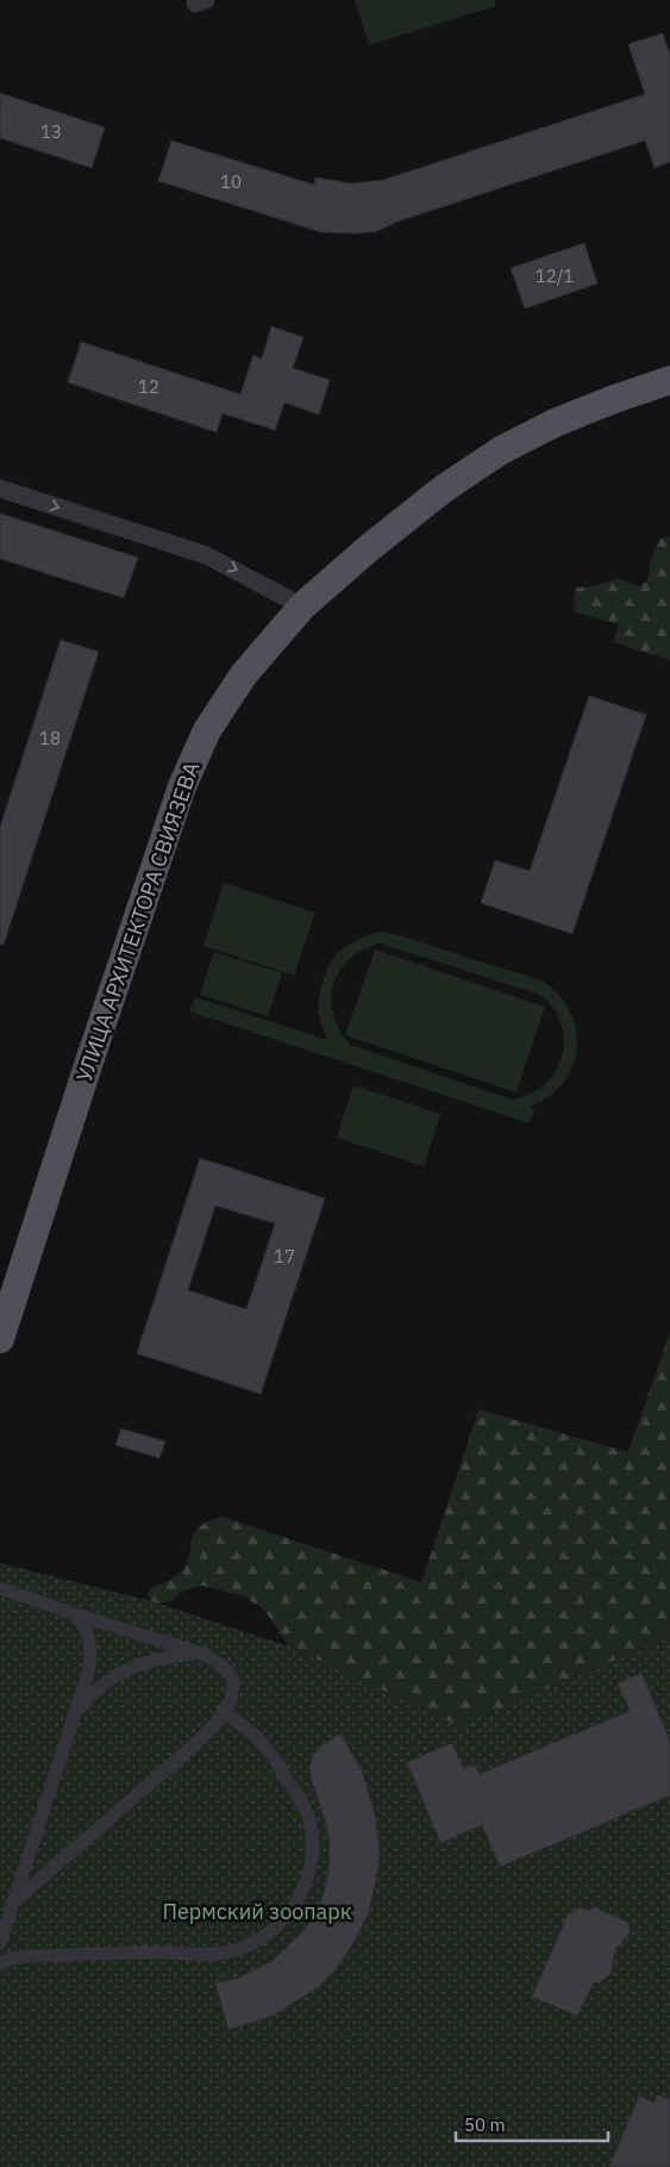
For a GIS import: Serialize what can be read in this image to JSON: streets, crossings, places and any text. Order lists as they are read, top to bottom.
{
  "streets": {
    "main road": ["УЛИЦА АРХИТЕКТОРА СВИЯЗЕВА"]
  },
  "parks": ["Пермский зоопарк"],
  "house_numbers": [
    "13",
    "10",
    "12/1",
    "12",
    "18",
    "17"
  ],
  "scale_bar": "50 m"
}
